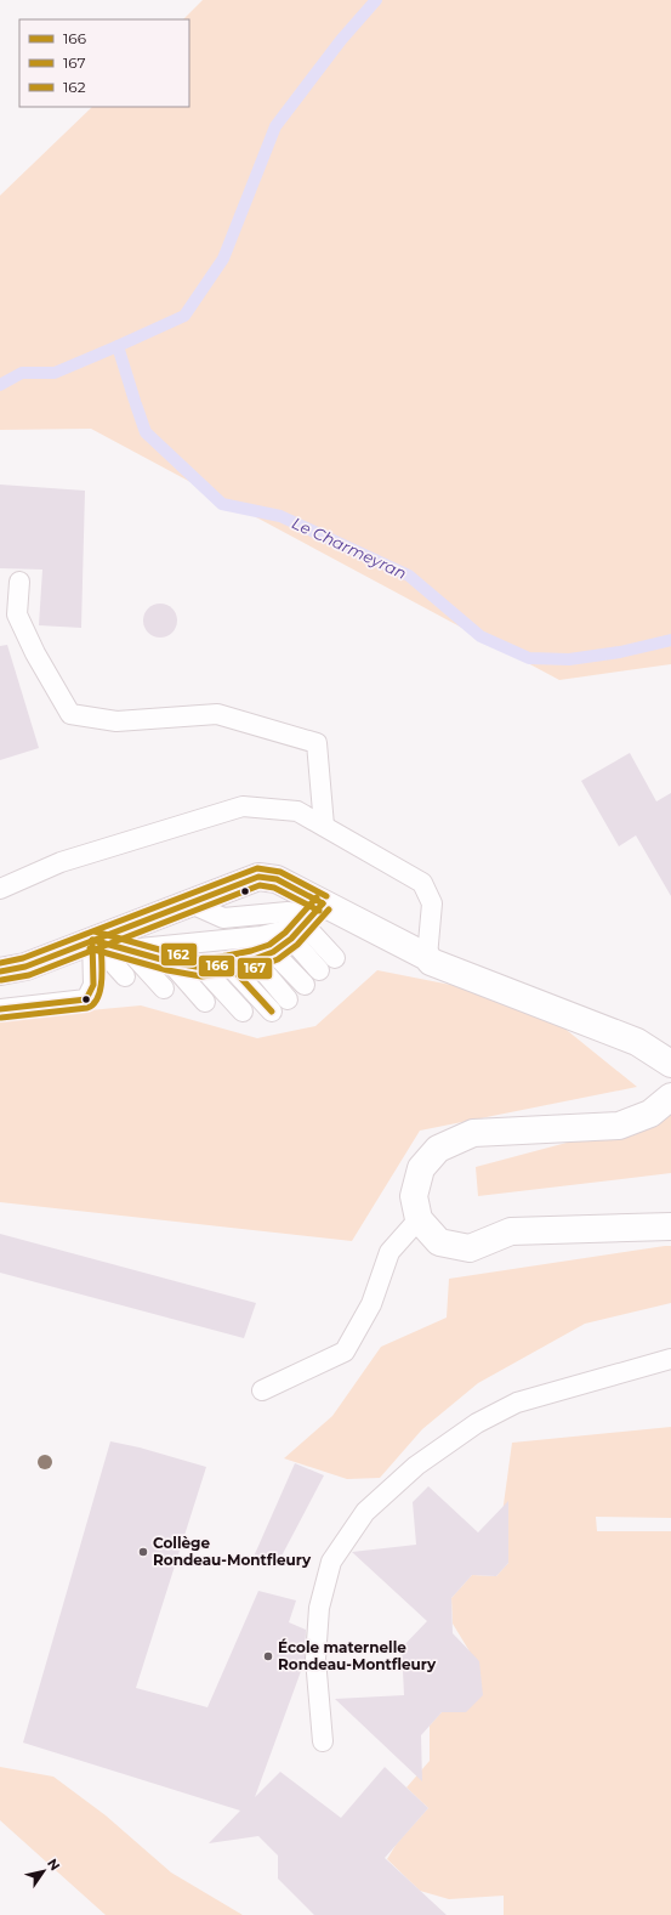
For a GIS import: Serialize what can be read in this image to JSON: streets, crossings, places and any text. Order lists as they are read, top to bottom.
{
  "water": ["Le Charmeyran"],
  "places": ["Collège Rondeau-Montfleury", "École maternelle Rondeau-Montfleury"],
  "lines": ["transit line 162", "transit line 166", "transit line 167"],
  "legend": ["166", "167", "162"],
  "north": "top right"
}
